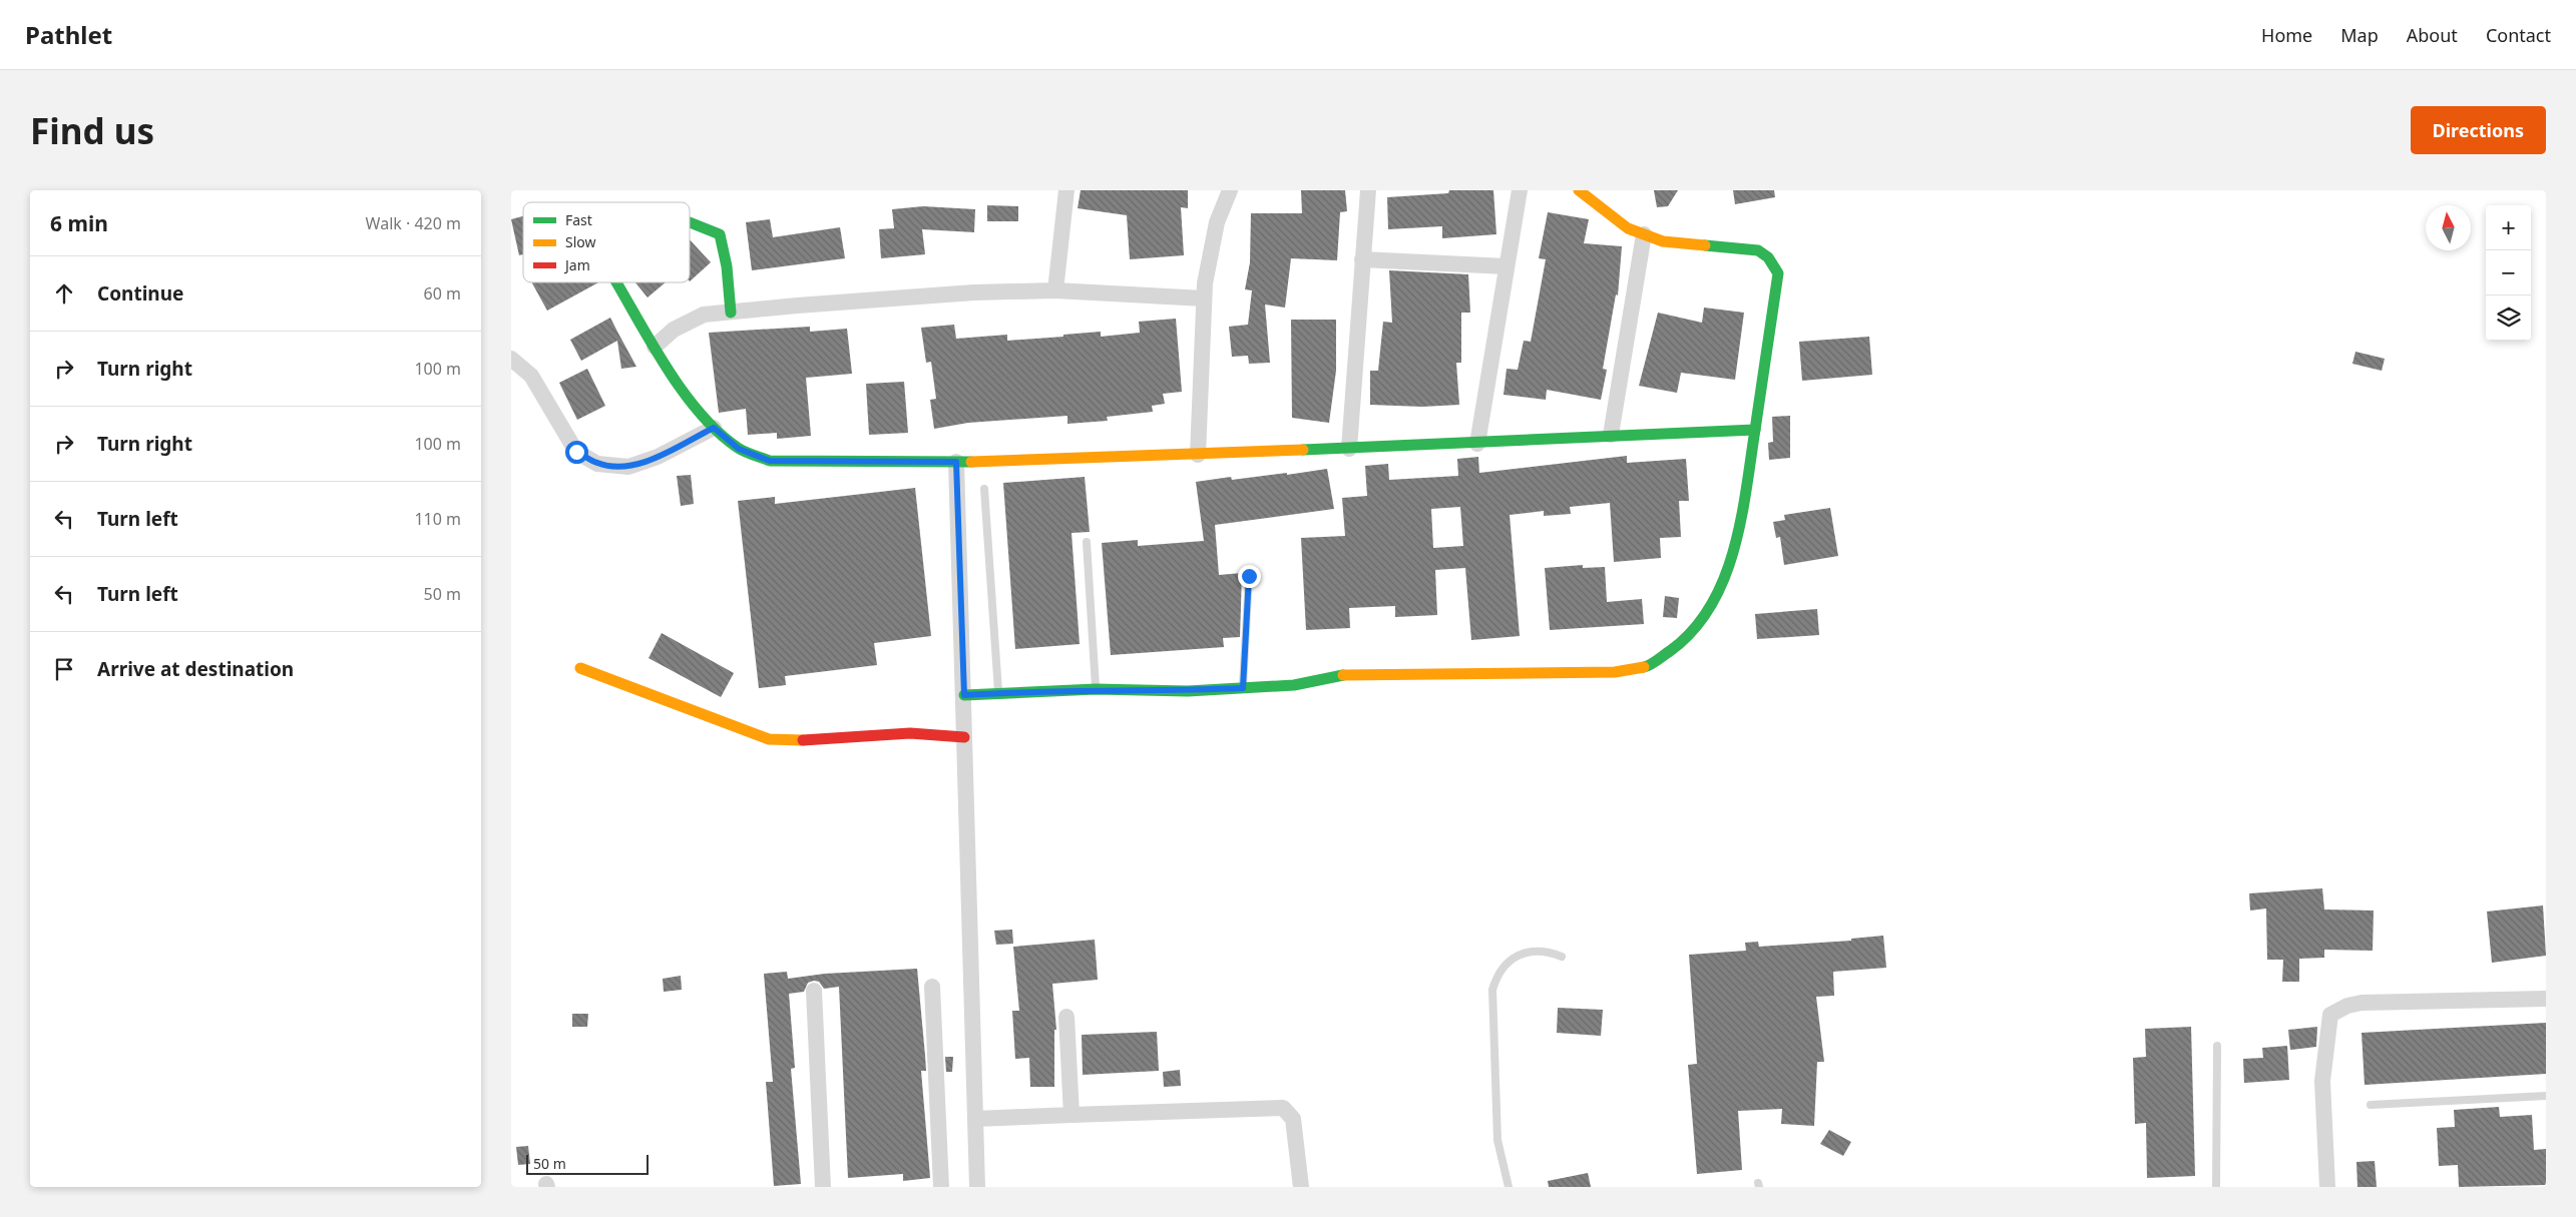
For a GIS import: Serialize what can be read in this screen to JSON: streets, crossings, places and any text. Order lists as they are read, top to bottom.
{
  "legend": ["Fast", "Slow", "Jam"],
  "scale_bar": "50 m",
  "north": "top",
  "page": {
    "header": "Pathlet",
    "nav": [
      "Home",
      "Map",
      "About",
      "Contact"
    ],
    "buttons": "Directions",
    "title": "Find us",
    "heading": ["6 min", "Walk · 420 m"],
    "map_buttons": ["+", "−"],
    "list": [
      ["Continue", "60 m"],
      ["Turn right", "100 m"],
      ["Turn right", "100 m"],
      ["Turn left", "110 m"],
      ["Turn left", "50 m"],
      "Arrive at destination"
    ],
    "scale": "50 m"
  }
}
